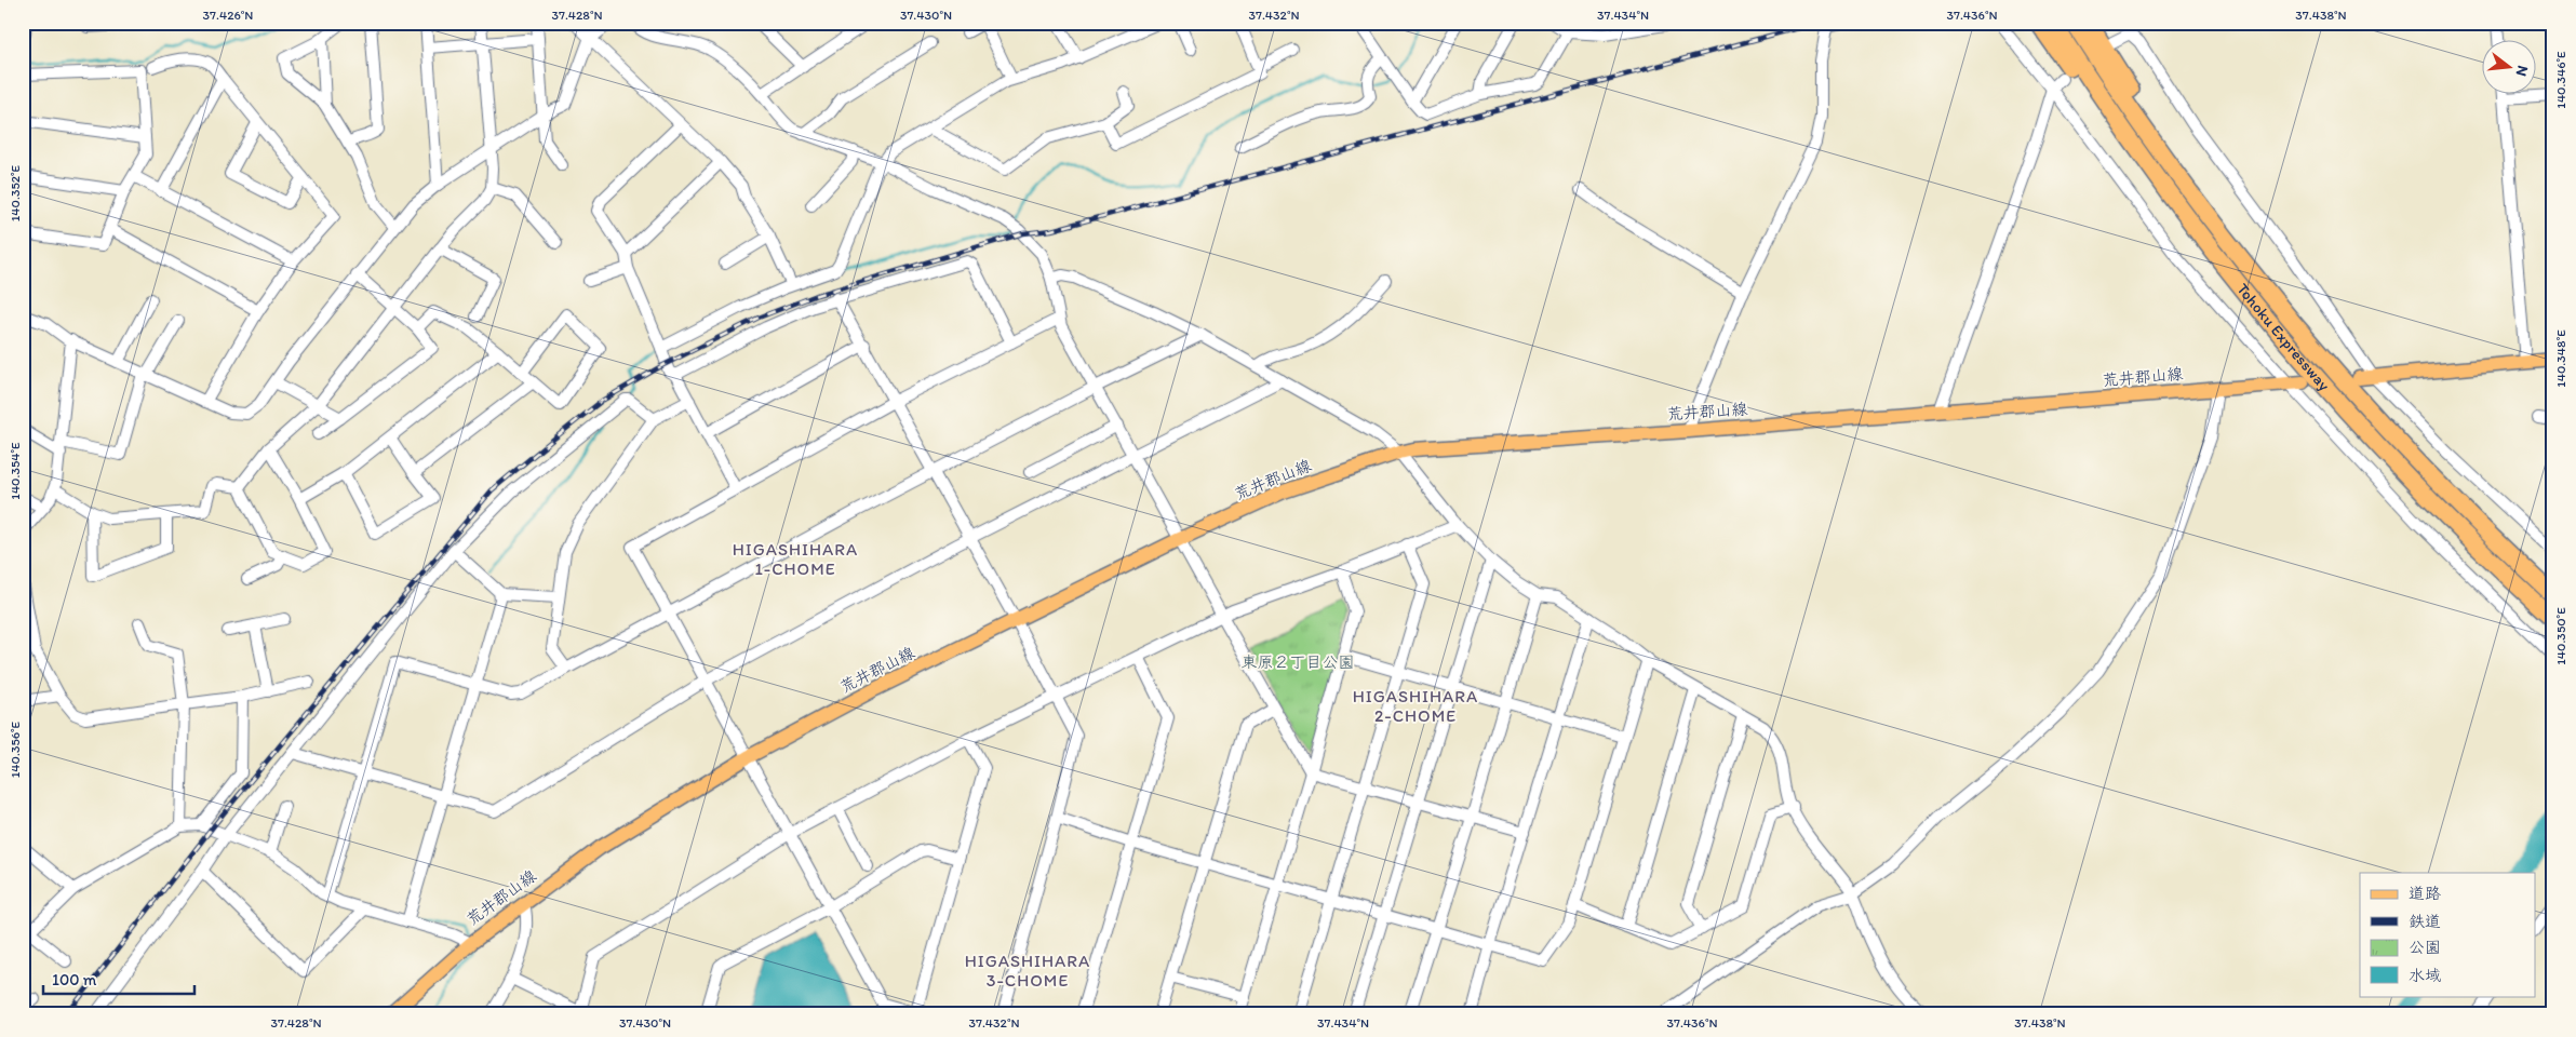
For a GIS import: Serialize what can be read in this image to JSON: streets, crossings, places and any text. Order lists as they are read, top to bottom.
{
  "streets": {
    "highway": ["Tohoku Expressway"],
    "main road": ["荒井郡山線"]
  },
  "districts": ["HIGASHIHARA 1-CHOME", "HIGASHIHARA 2-CHOME", "HIGASHIHARA 3-CHOME"],
  "parks": ["東原２丁目公園"],
  "legend": [
    "道路",
    "鉄道",
    "公園",
    "水域"
  ],
  "scale_bar": "100 m",
  "north": "right",
  "coordinates": [
    "37.426°N",
    "37.428°N",
    "37.430°N",
    "37.432°N",
    "37.434°N",
    "37.436°N",
    "37.438°N",
    "140.346°E",
    "140.352°E",
    "140.348°E",
    "140.354°E",
    "140.350°E",
    "140.356°E"
  ]
}
